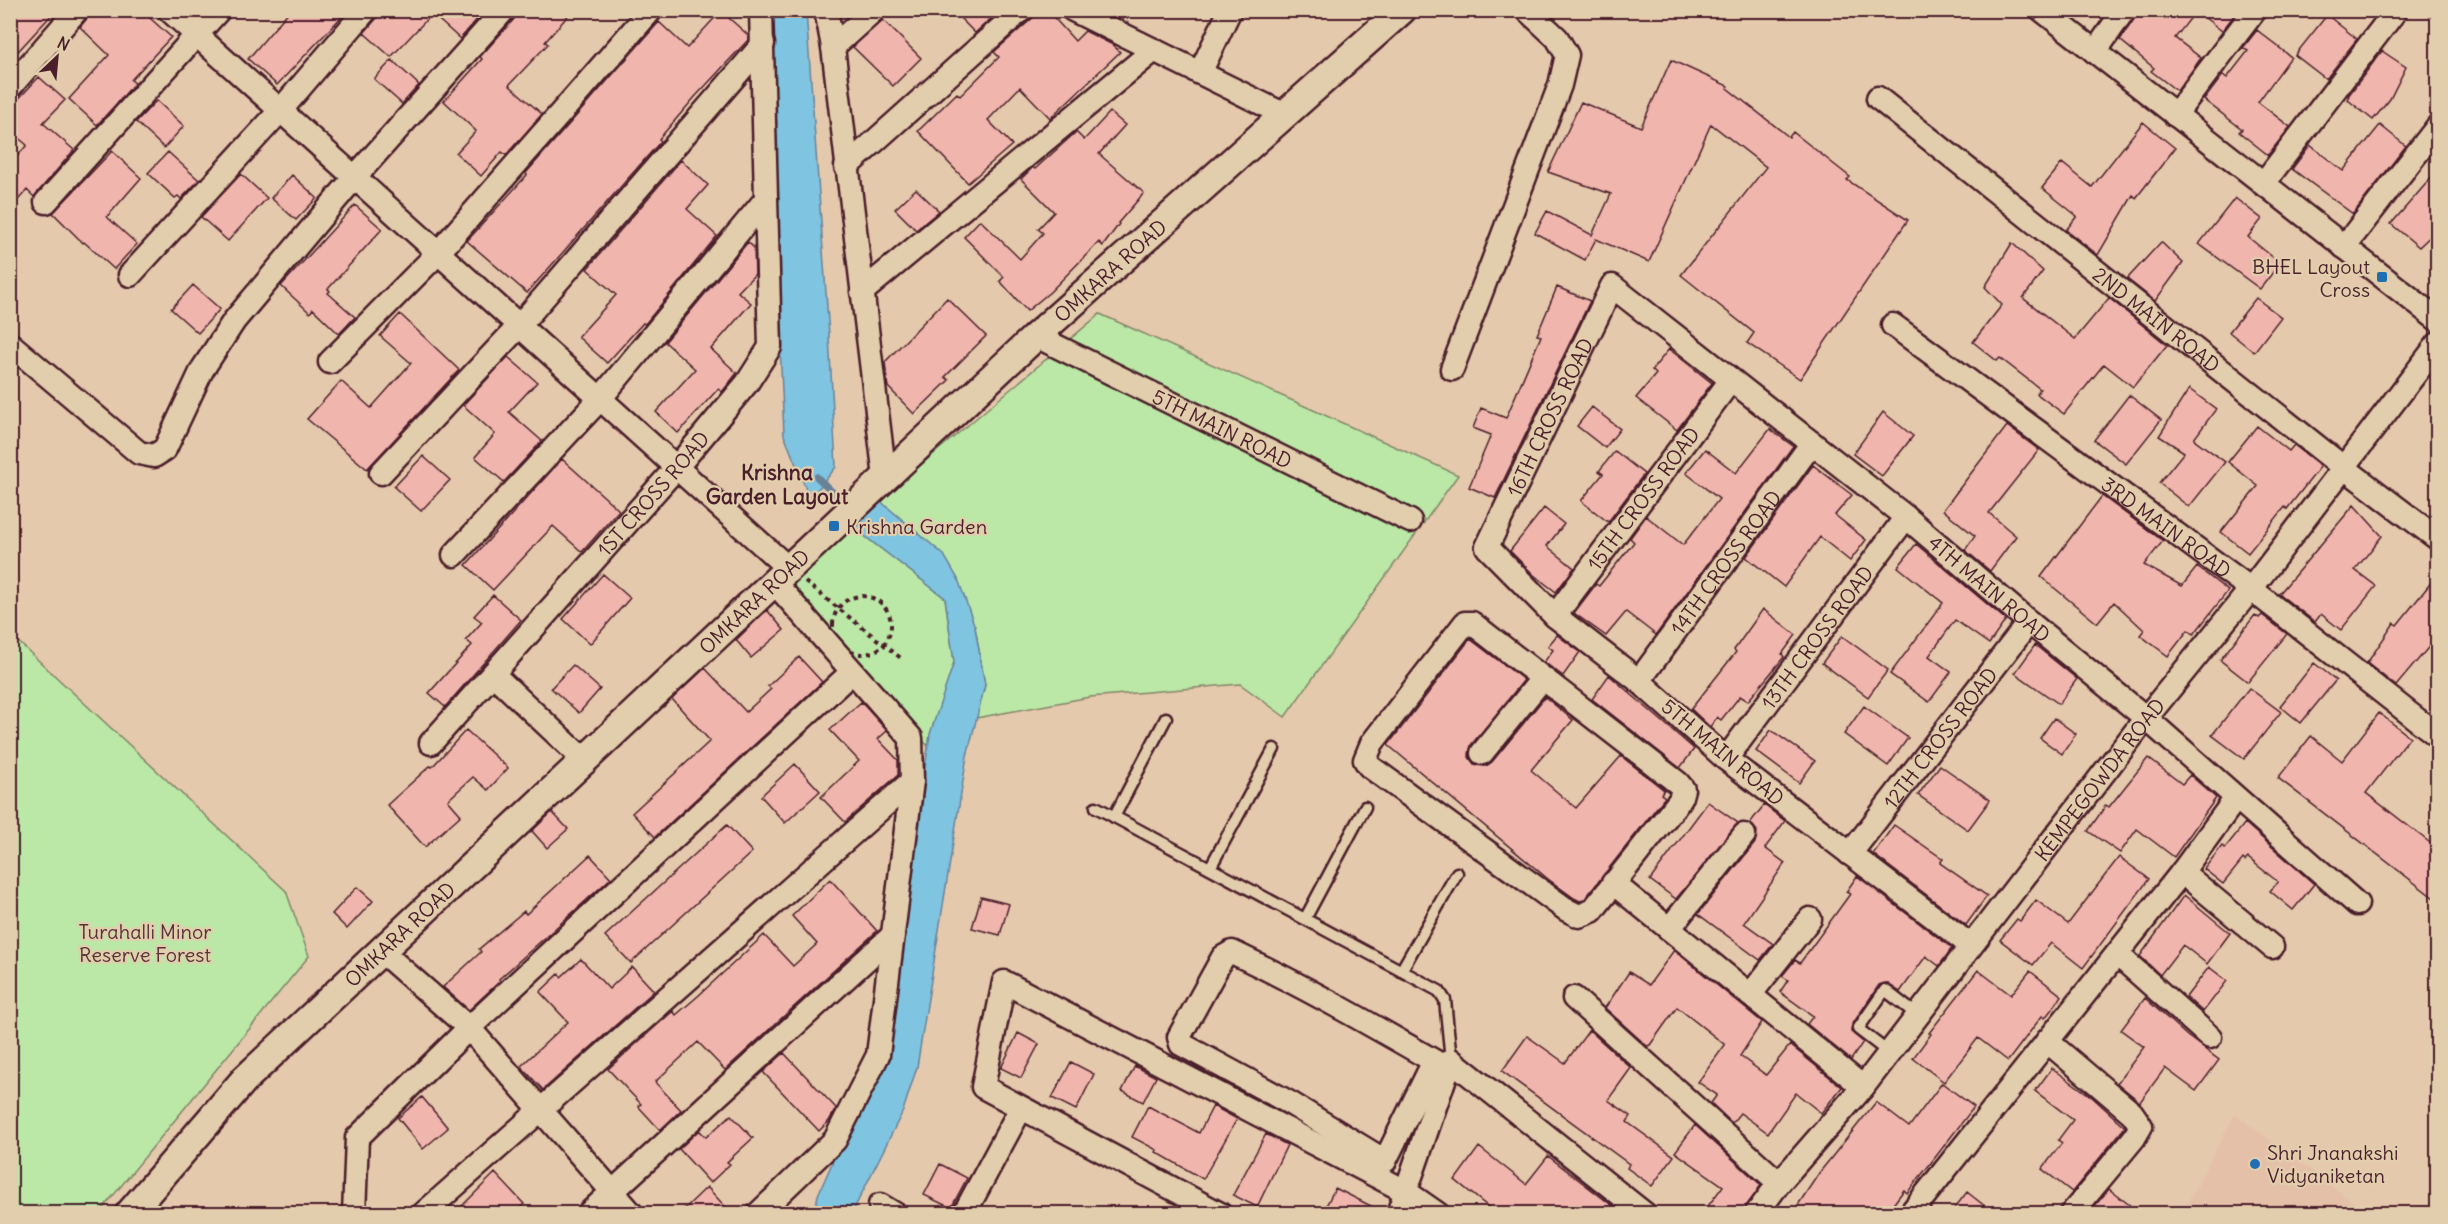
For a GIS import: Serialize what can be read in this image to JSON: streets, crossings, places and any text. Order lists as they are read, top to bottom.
{
  "streets": {
    "street": [
      "OMKARA ROAD",
      "2ND MAIN ROAD",
      "16TH CROSS ROAD",
      "5TH MAIN ROAD",
      "1ST CROSS ROAD",
      "15TH CROSS ROAD",
      "3RD MAIN ROAD",
      "14TH CROSS ROAD",
      "4TH MAIN ROAD",
      "13TH CROSS ROAD",
      "12TH CROSS ROAD",
      "KEMPEGOWDA ROAD"
    ]
  },
  "crossings": [
    ["OMKARA ROAD", "5TH MAIN ROAD"],
    ["2ND MAIN ROAD", "KEMPEGOWDA ROAD"],
    ["16TH CROSS ROAD", "5TH MAIN ROAD"],
    ["16TH CROSS ROAD", "4TH MAIN ROAD"],
    ["5TH MAIN ROAD", "15TH CROSS ROAD"],
    ["5TH MAIN ROAD", "14TH CROSS ROAD"],
    ["5TH MAIN ROAD", "13TH CROSS ROAD"],
    ["5TH MAIN ROAD", "12TH CROSS ROAD"],
    ["5TH MAIN ROAD", "KEMPEGOWDA ROAD"],
    ["15TH CROSS ROAD", "4TH MAIN ROAD"],
    ["3RD MAIN ROAD", "KEMPEGOWDA ROAD"],
    ["14TH CROSS ROAD", "4TH MAIN ROAD"],
    ["4TH MAIN ROAD", "13TH CROSS ROAD"],
    ["4TH MAIN ROAD", "12TH CROSS ROAD"],
    ["4TH MAIN ROAD", "KEMPEGOWDA ROAD"]
  ],
  "districts": ["Krishna Garden Layout"],
  "parks": ["Turahalli Minor Reserve Forest"],
  "places": {
    "transit": ["BHEL Layout Cross", "Krishna Garden"],
    "other": ["Shri Jnanakshi Vidyaniketan"]
  },
  "north": "top right"
}
